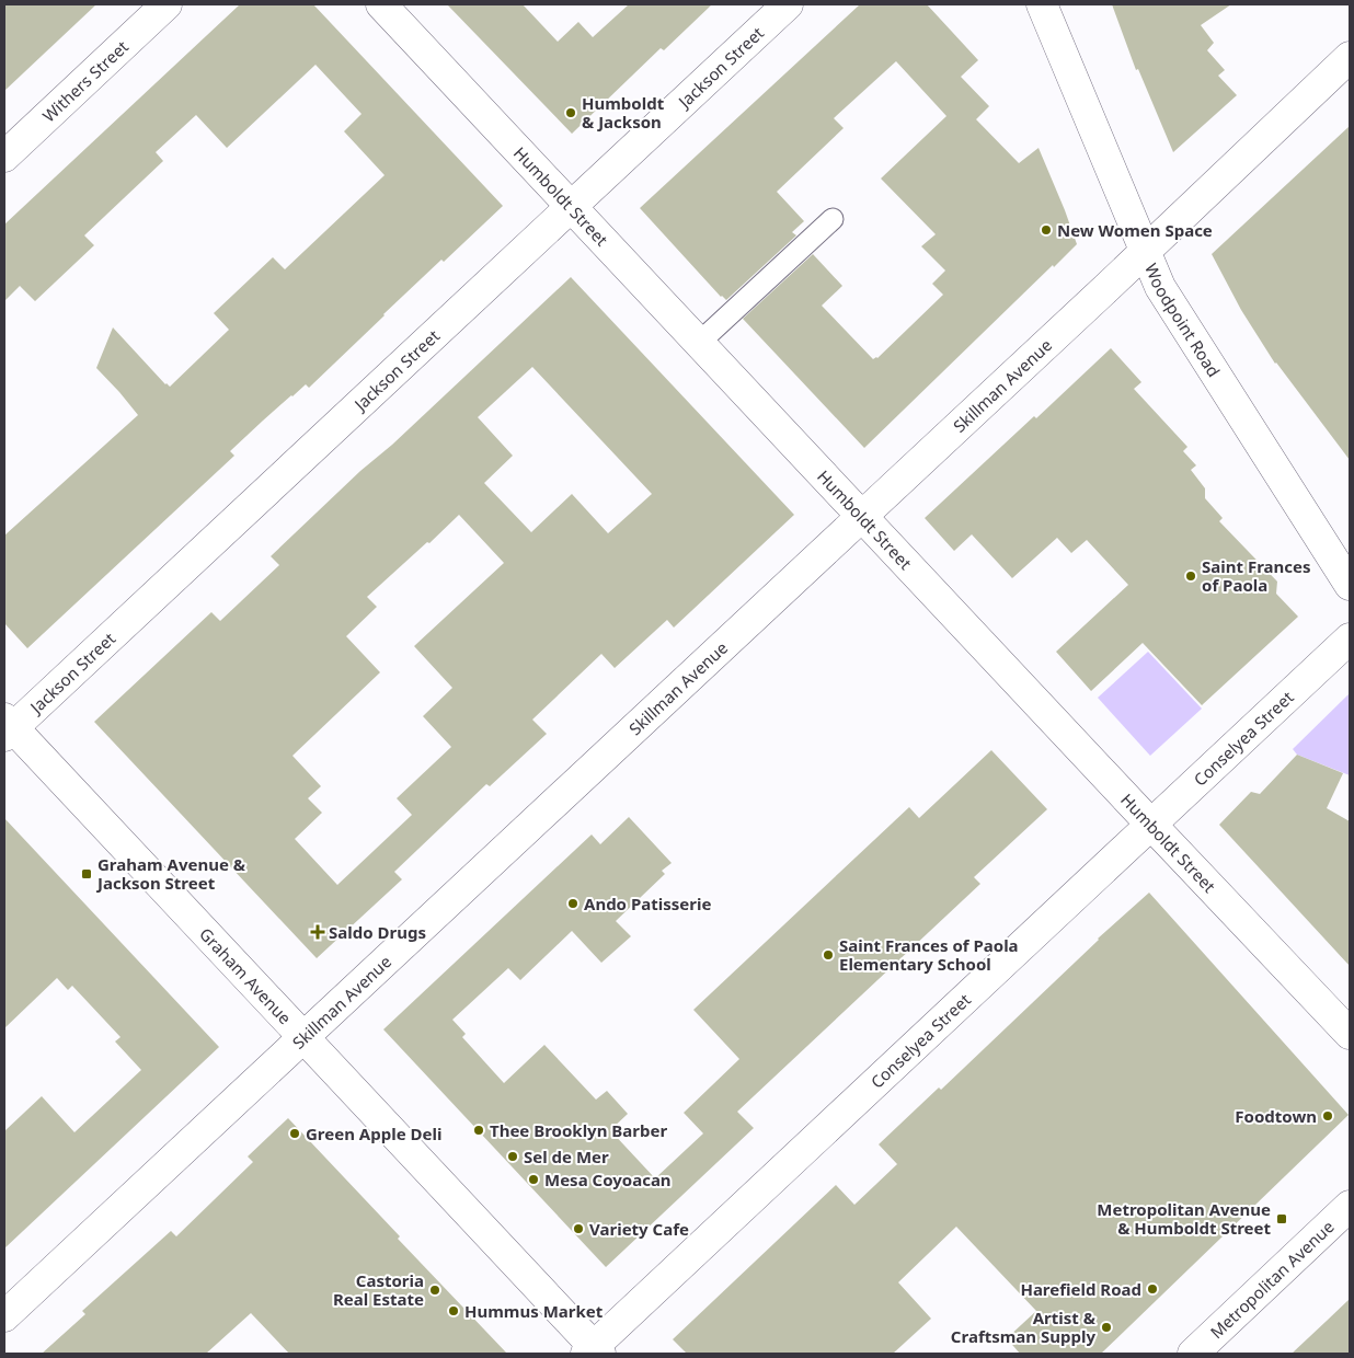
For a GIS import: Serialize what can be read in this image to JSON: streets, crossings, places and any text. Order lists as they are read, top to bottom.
{
  "streets": {
    "street": [
      "Jackson Street",
      "Withers Street",
      "Humboldt Street",
      "Woodpoint Road",
      "Skillman Avenue",
      "Conselyea Street",
      "Graham Avenue",
      "Metropolitan Avenue"
    ]
  },
  "crossings": [
    ["Jackson Street", "Humboldt Street"],
    ["Jackson Street", "Graham Avenue"],
    ["Humboldt Street", "Skillman Avenue"],
    ["Humboldt Street", "Conselyea Street"],
    ["Woodpoint Road", "Skillman Avenue"],
    ["Skillman Avenue", "Graham Avenue"],
    ["Conselyea Street", "Graham Avenue"]
  ],
  "places": {
    "other": [
      "Humboldt & Jackson",
      "New Women Space",
      "Saint Frances of Paola",
      "Ando Patisserie",
      "Saint Frances of Paola Elementary School",
      "Foodtown",
      "Thee Brooklyn Barber",
      "Green Apple Deli",
      "Sel de Mer",
      "Mesa Coyoacan",
      "Variety Cafe",
      "Harefield Road",
      "Castoria Real Estate",
      "Hummus Market",
      "Artist & Craftsman Supply"
    ],
    "transit": ["Graham Avenue & Jackson Street", "Metropolitan Avenue & Humboldt Street"],
    "health": ["Saldo Drugs"]
  }
}
